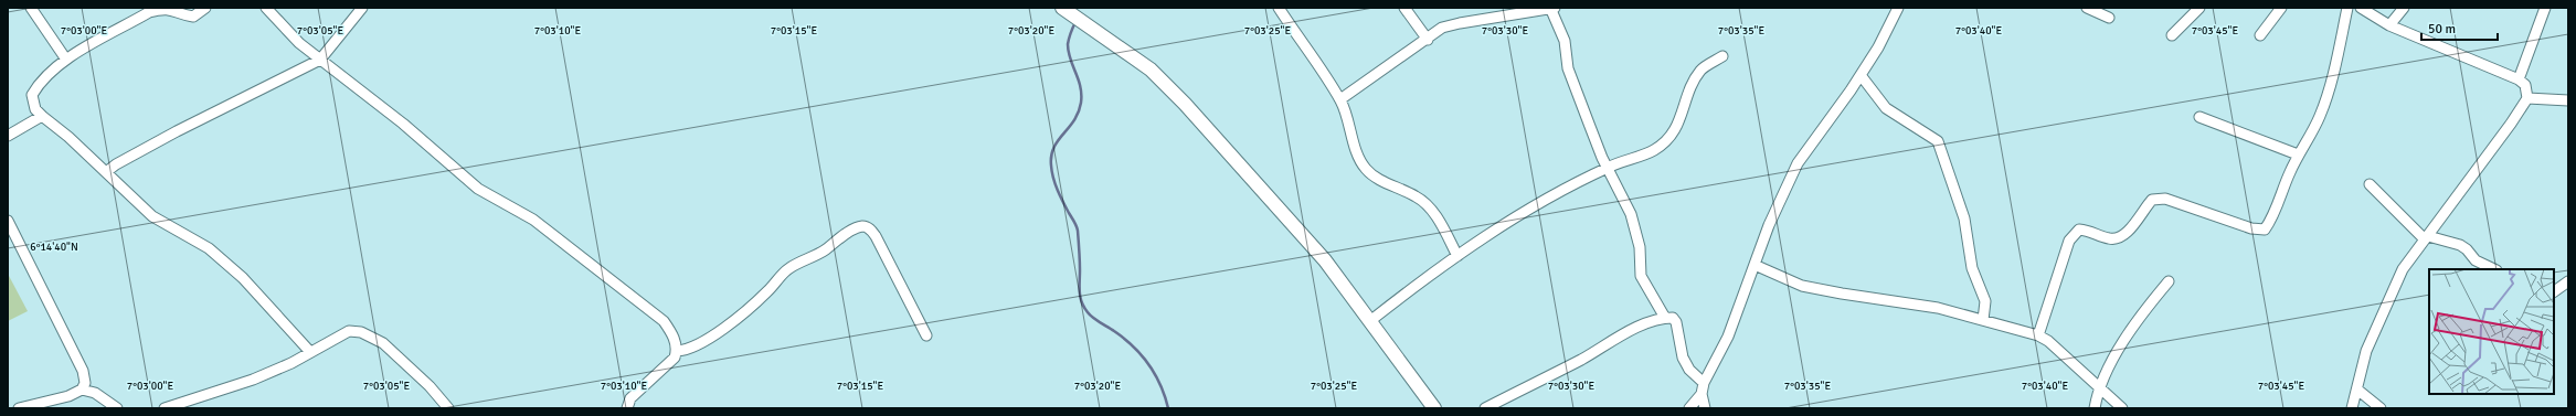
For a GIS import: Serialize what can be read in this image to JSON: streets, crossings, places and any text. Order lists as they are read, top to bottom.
{
  "scale_bar": "50 m",
  "coordinates": [
    "7°03'00\"E",
    "7°03'05\"E",
    "7°03'10\"E",
    "7°03'15\"E",
    "7°03'20\"E",
    "7°03'25\"E",
    "7°03'30\"E",
    "7°03'35\"E",
    "7°03'40\"E",
    "7°03'45\"E",
    "6°14'40\"N"
  ]
}
